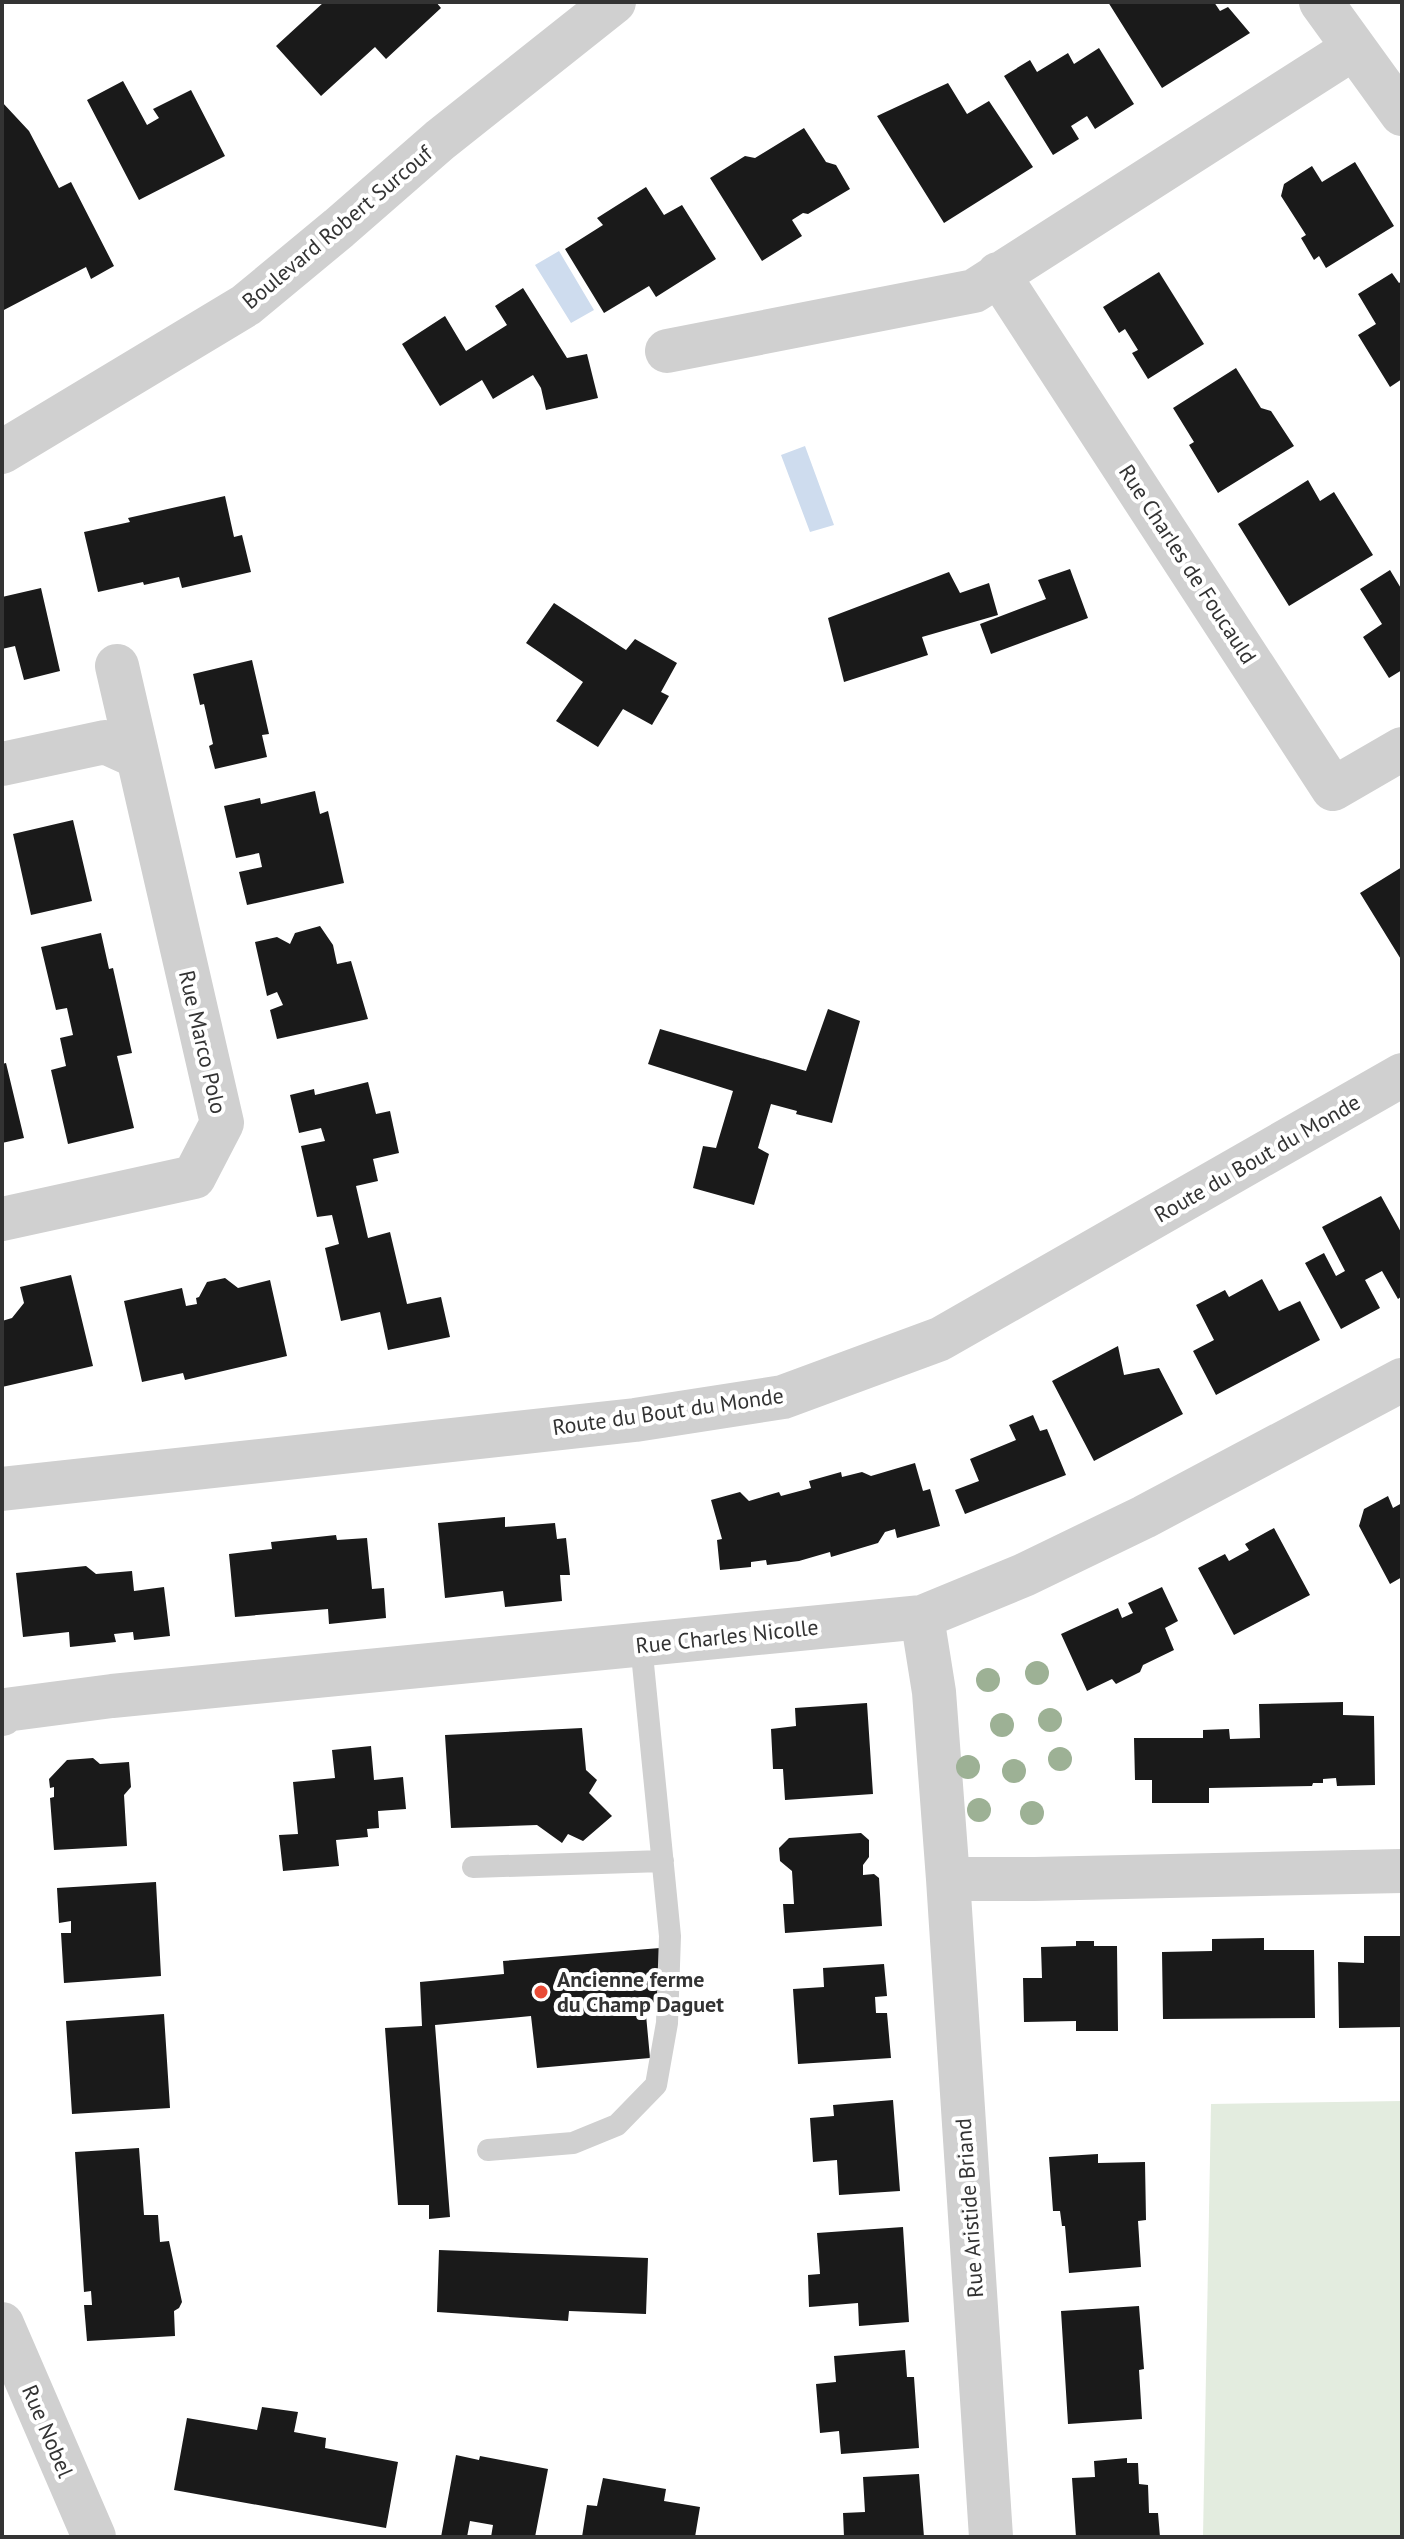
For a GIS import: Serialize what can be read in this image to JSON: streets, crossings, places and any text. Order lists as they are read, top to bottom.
{
  "streets": {
    "street": [
      "Boulevard Robert Surcouf",
      "Rue Charles de Foucauld",
      "Rue Marco Polo",
      "Route du Bout du Monde",
      "Rue Charles Nicolle",
      "Rue Aristide Briand",
      "Rue Nobel"
    ]
  },
  "crossings": [
    ["Rue Charles Nicolle", "Rue Aristide Briand"]
  ],
  "places": ["Ancienne ferme du Champ Daguet"]
}
